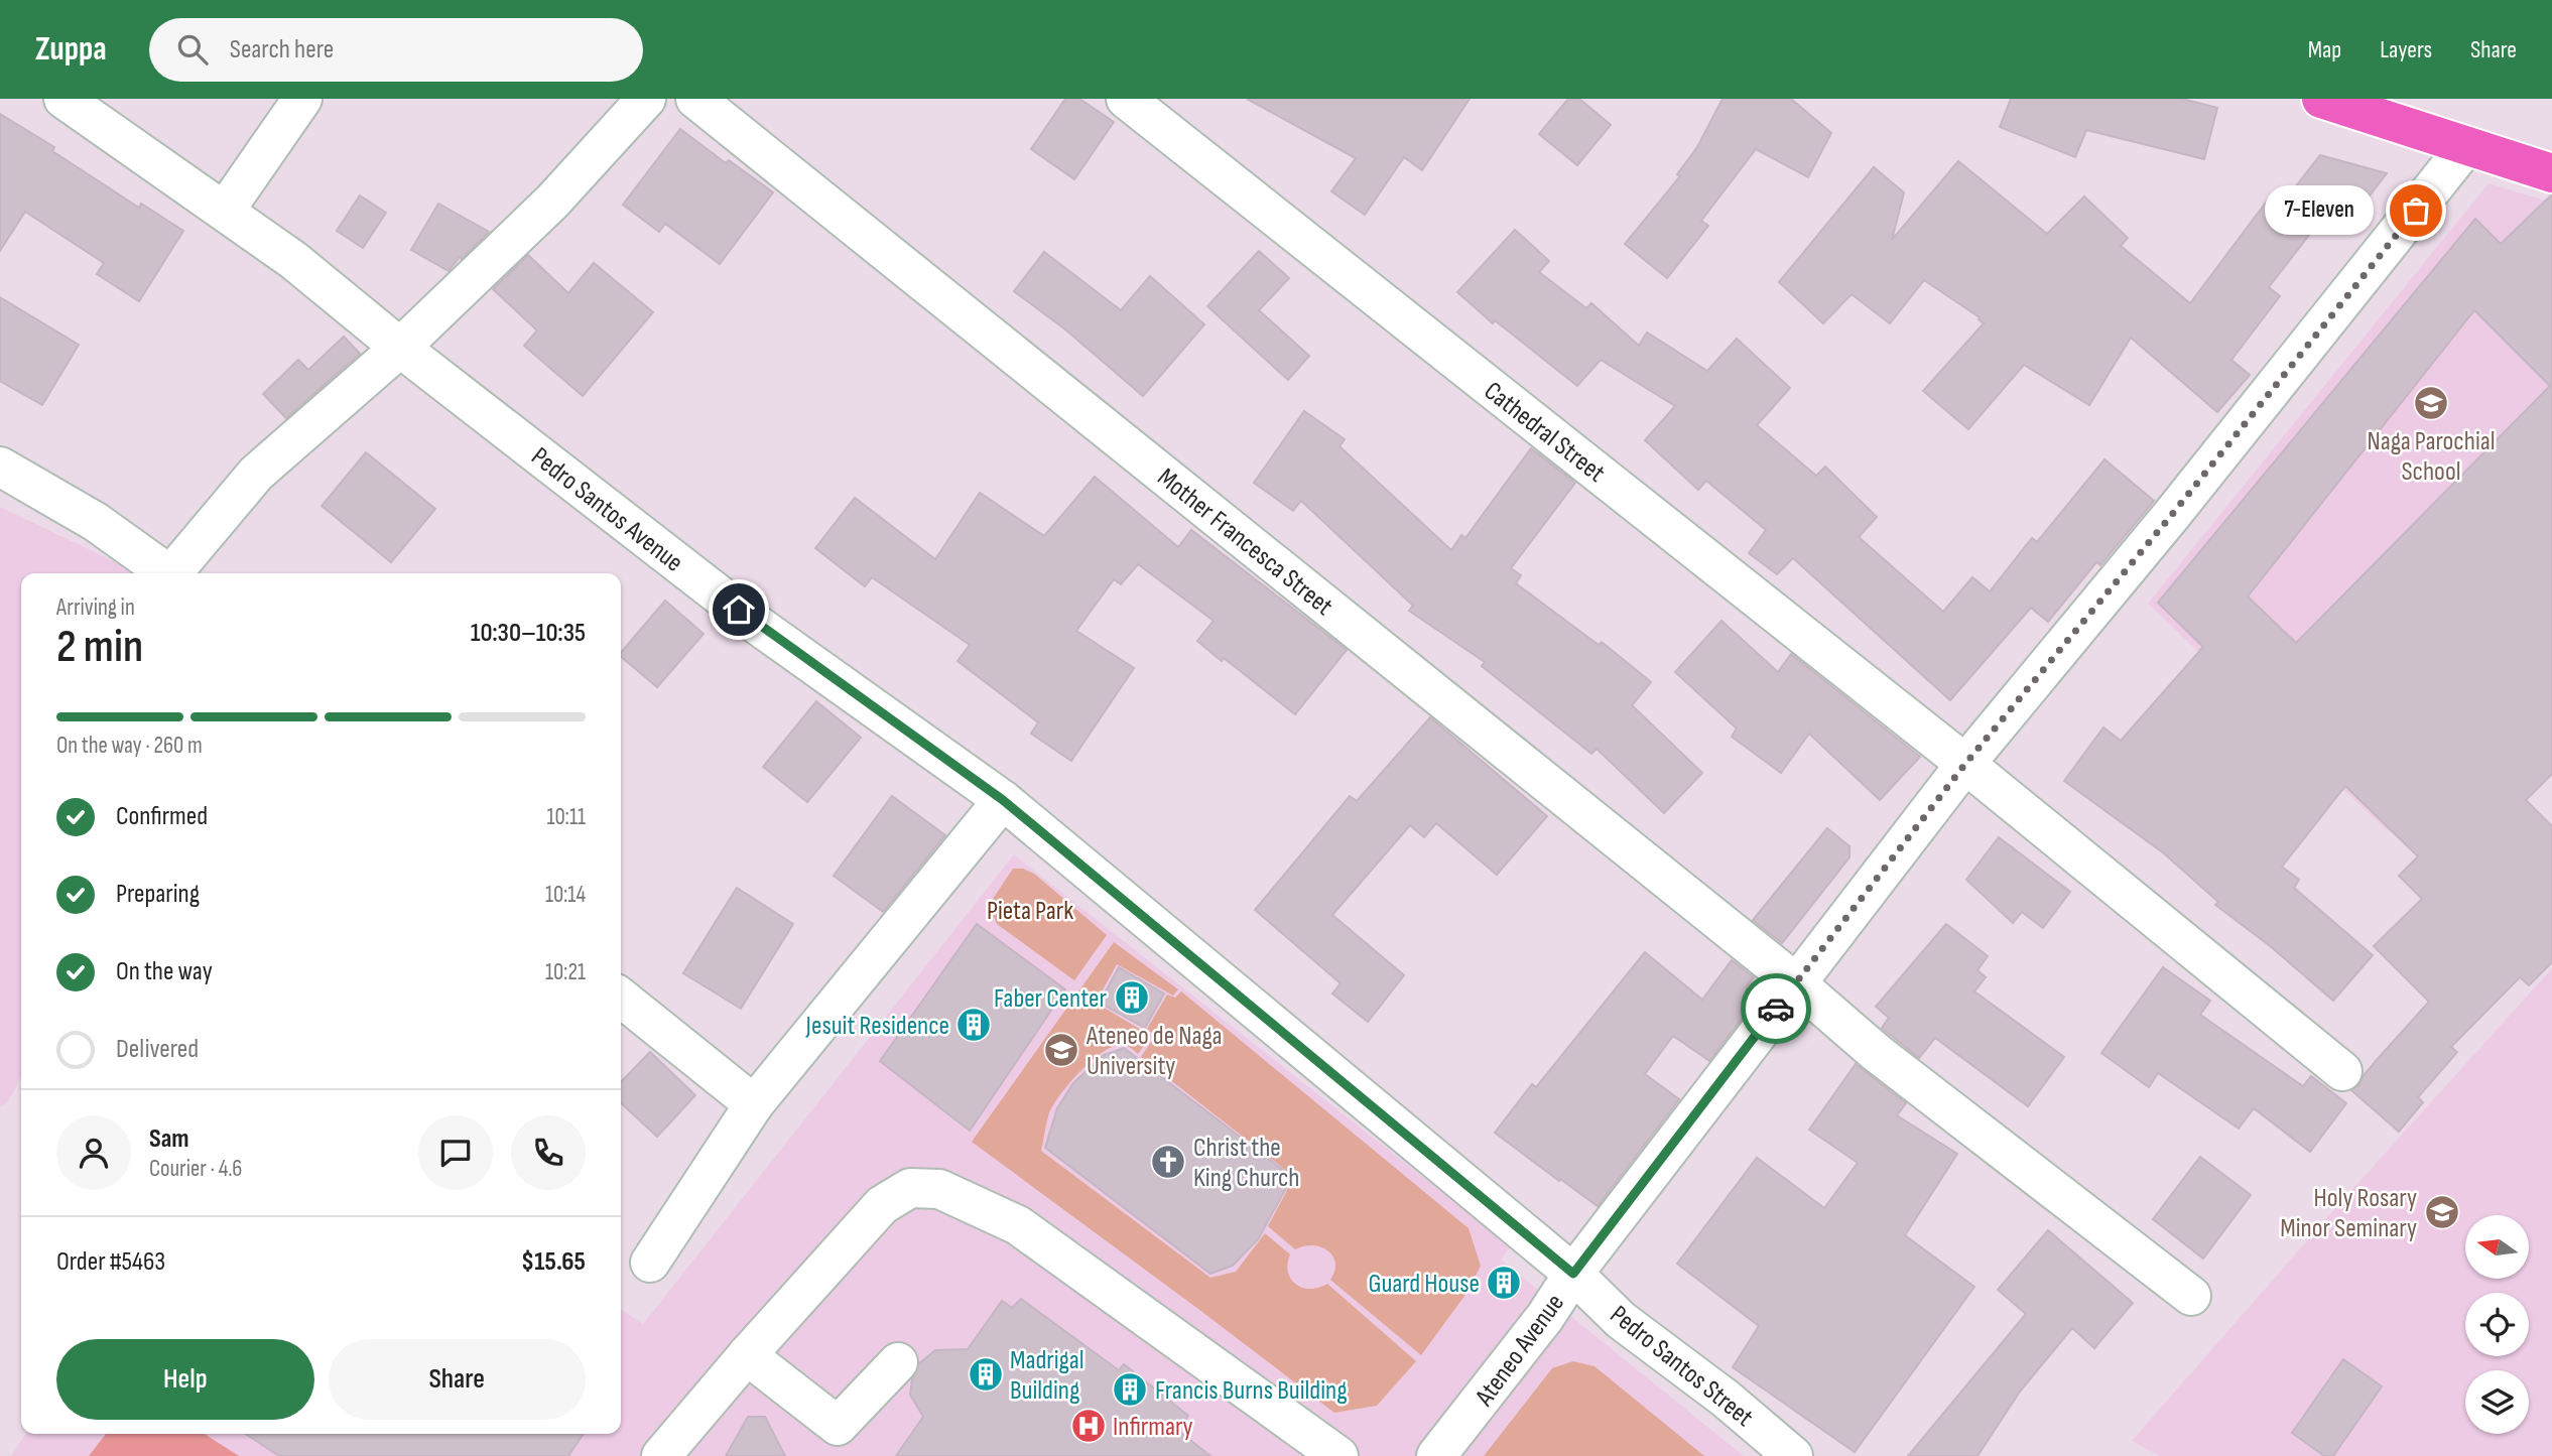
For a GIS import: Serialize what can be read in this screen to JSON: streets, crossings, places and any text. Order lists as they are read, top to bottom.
{
  "streets": {
    "street": [
      "Cathedral Street",
      "Pedro Santos Avenue",
      "Mother Francesca Street",
      "Ateneo Avenue",
      "Pedro Santos Street"
    ]
  },
  "crossings": [
    ["Cathedral Street", "Ateneo Avenue"],
    ["Pedro Santos Avenue", "Ateneo Avenue"],
    ["Pedro Santos Avenue", "Pedro Santos Street"],
    ["Mother Francesca Street", "Ateneo Avenue"],
    ["Ateneo Avenue", "Pedro Santos Street"]
  ],
  "parks": ["Pieta Park"],
  "places": {
    "other": ["7-Eleven"],
    "school or university": ["Naga Parochial School", "Ateneo de Naga University", "Holy Rosary Minor Seminary"],
    "building": [
      "Faber Center",
      "Jesuit Residence",
      "Guard House",
      "Madrigal Building",
      "Francis Burns Building"
    ],
    "church": ["Christ the King Church"],
    "hospital": ["Infirmary"]
  },
  "north": "left",
  "page": {
    "header": "Zuppa",
    "search": "Search here",
    "nav": ["Map", "Layers", "Share"],
    "bubble": "7-Eleven",
    "heading": ["2 min", "Arriving in", "10:30–10:35"],
    "panel": [
      "Sam",
      "Courier · 4.6",
      "Order #5463",
      "$15.65"
    ],
    "bar": "On the way · 260 m",
    "list": [
      ["Confirmed", "10:11"],
      ["Preparing", "10:14"],
      ["On the way", "10:21"],
      "Delivered"
    ],
    "buttons": ["Help", "Share"]
  }
}
